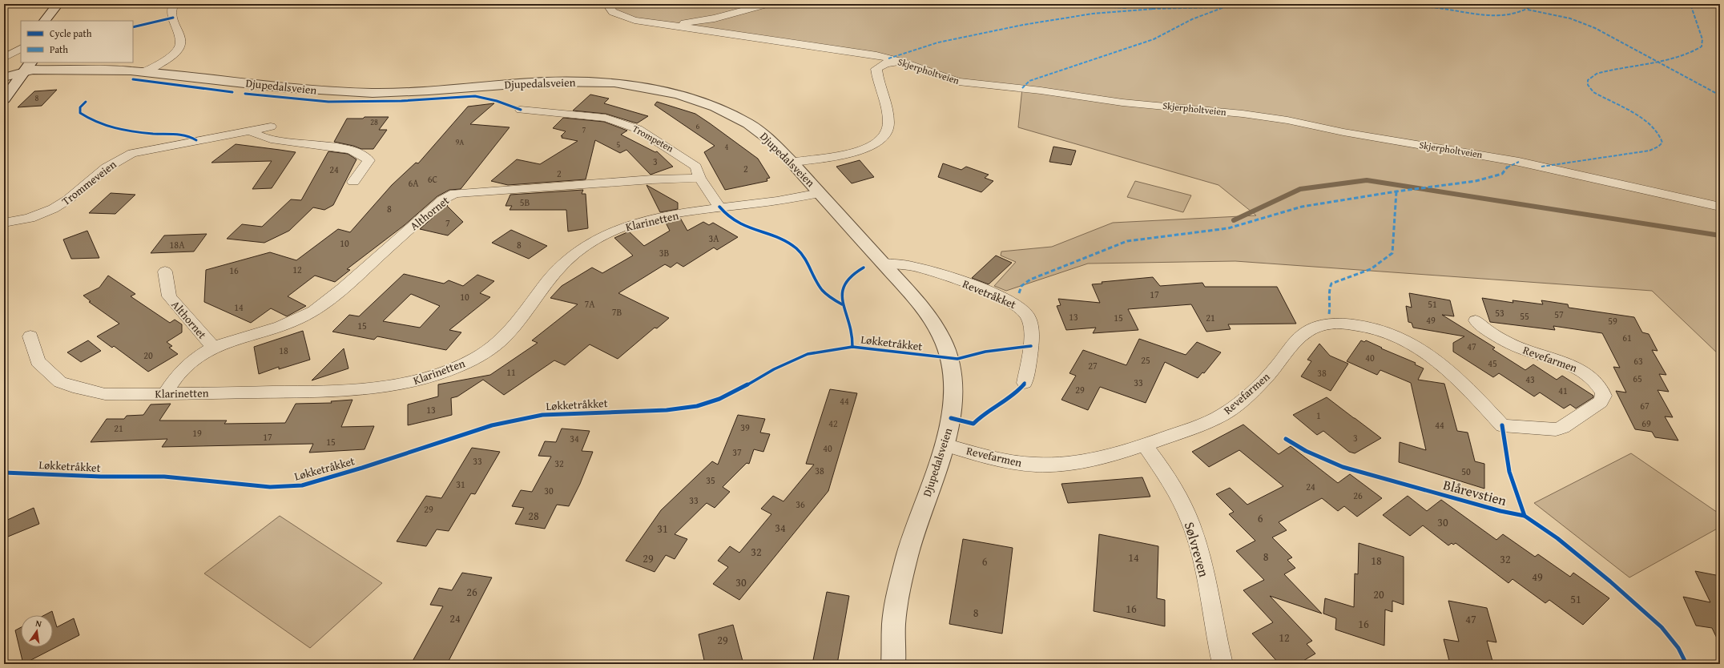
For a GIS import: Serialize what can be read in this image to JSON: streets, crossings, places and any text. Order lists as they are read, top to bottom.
{
  "streets": {
    "street": [
      "Skjerpholtveien",
      "Djupedalsveien",
      "Trompeten",
      "Trommeveien",
      "Althornet",
      "Klarinetten",
      "Revetråkket",
      "Revefarmen",
      "Sølvreven"
    ],
    "cycle path": ["Løkketråkket", "Blårevstien"]
  },
  "crossings": [
    ["Djupedalsveien", "Klarinetten"],
    ["Djupedalsveien", "Revetråkket"],
    ["Djupedalsveien", "Revefarmen"],
    ["Trompeten", "Althornet"],
    ["Trompeten", "Klarinetten"],
    ["Althornet", "Klarinetten"],
    ["Revefarmen", "Sølvreven"]
  ],
  "house_numbers": [
    "8",
    "28",
    "6",
    "7",
    "9A",
    "5",
    "4",
    "3",
    "2",
    "24",
    "2",
    "6C",
    "6A",
    "5B",
    "8",
    "7",
    "3A",
    "10",
    "18A",
    "8",
    "3B",
    "12",
    "16",
    "17",
    "10",
    "7A",
    "51",
    "14",
    "7B",
    "53",
    "57",
    "55",
    "13",
    "15",
    "21",
    "49",
    "59",
    "15",
    "61",
    "47",
    "18",
    "20",
    "40",
    "25",
    "63",
    "45",
    "27",
    "11",
    "38",
    "65",
    "43",
    "33",
    "29",
    "41",
    "44",
    "67",
    "13",
    "1",
    "42",
    "69",
    "44",
    "39",
    "21",
    "19",
    "17",
    "3",
    "34",
    "15",
    "40",
    "37",
    "33",
    "32",
    "38",
    "50",
    "35",
    "31",
    "24",
    "30",
    "26",
    "33",
    "36",
    "29",
    "28",
    "6",
    "30",
    "34",
    "31",
    "32",
    "8",
    "14",
    "29",
    "32",
    "18",
    "6",
    "49",
    "30",
    "26",
    "20",
    "51",
    "16",
    "8",
    "24",
    "47",
    "16",
    "12",
    "29"
  ],
  "legend": ["Cycle path", "Path"],
  "north": "top"
}
